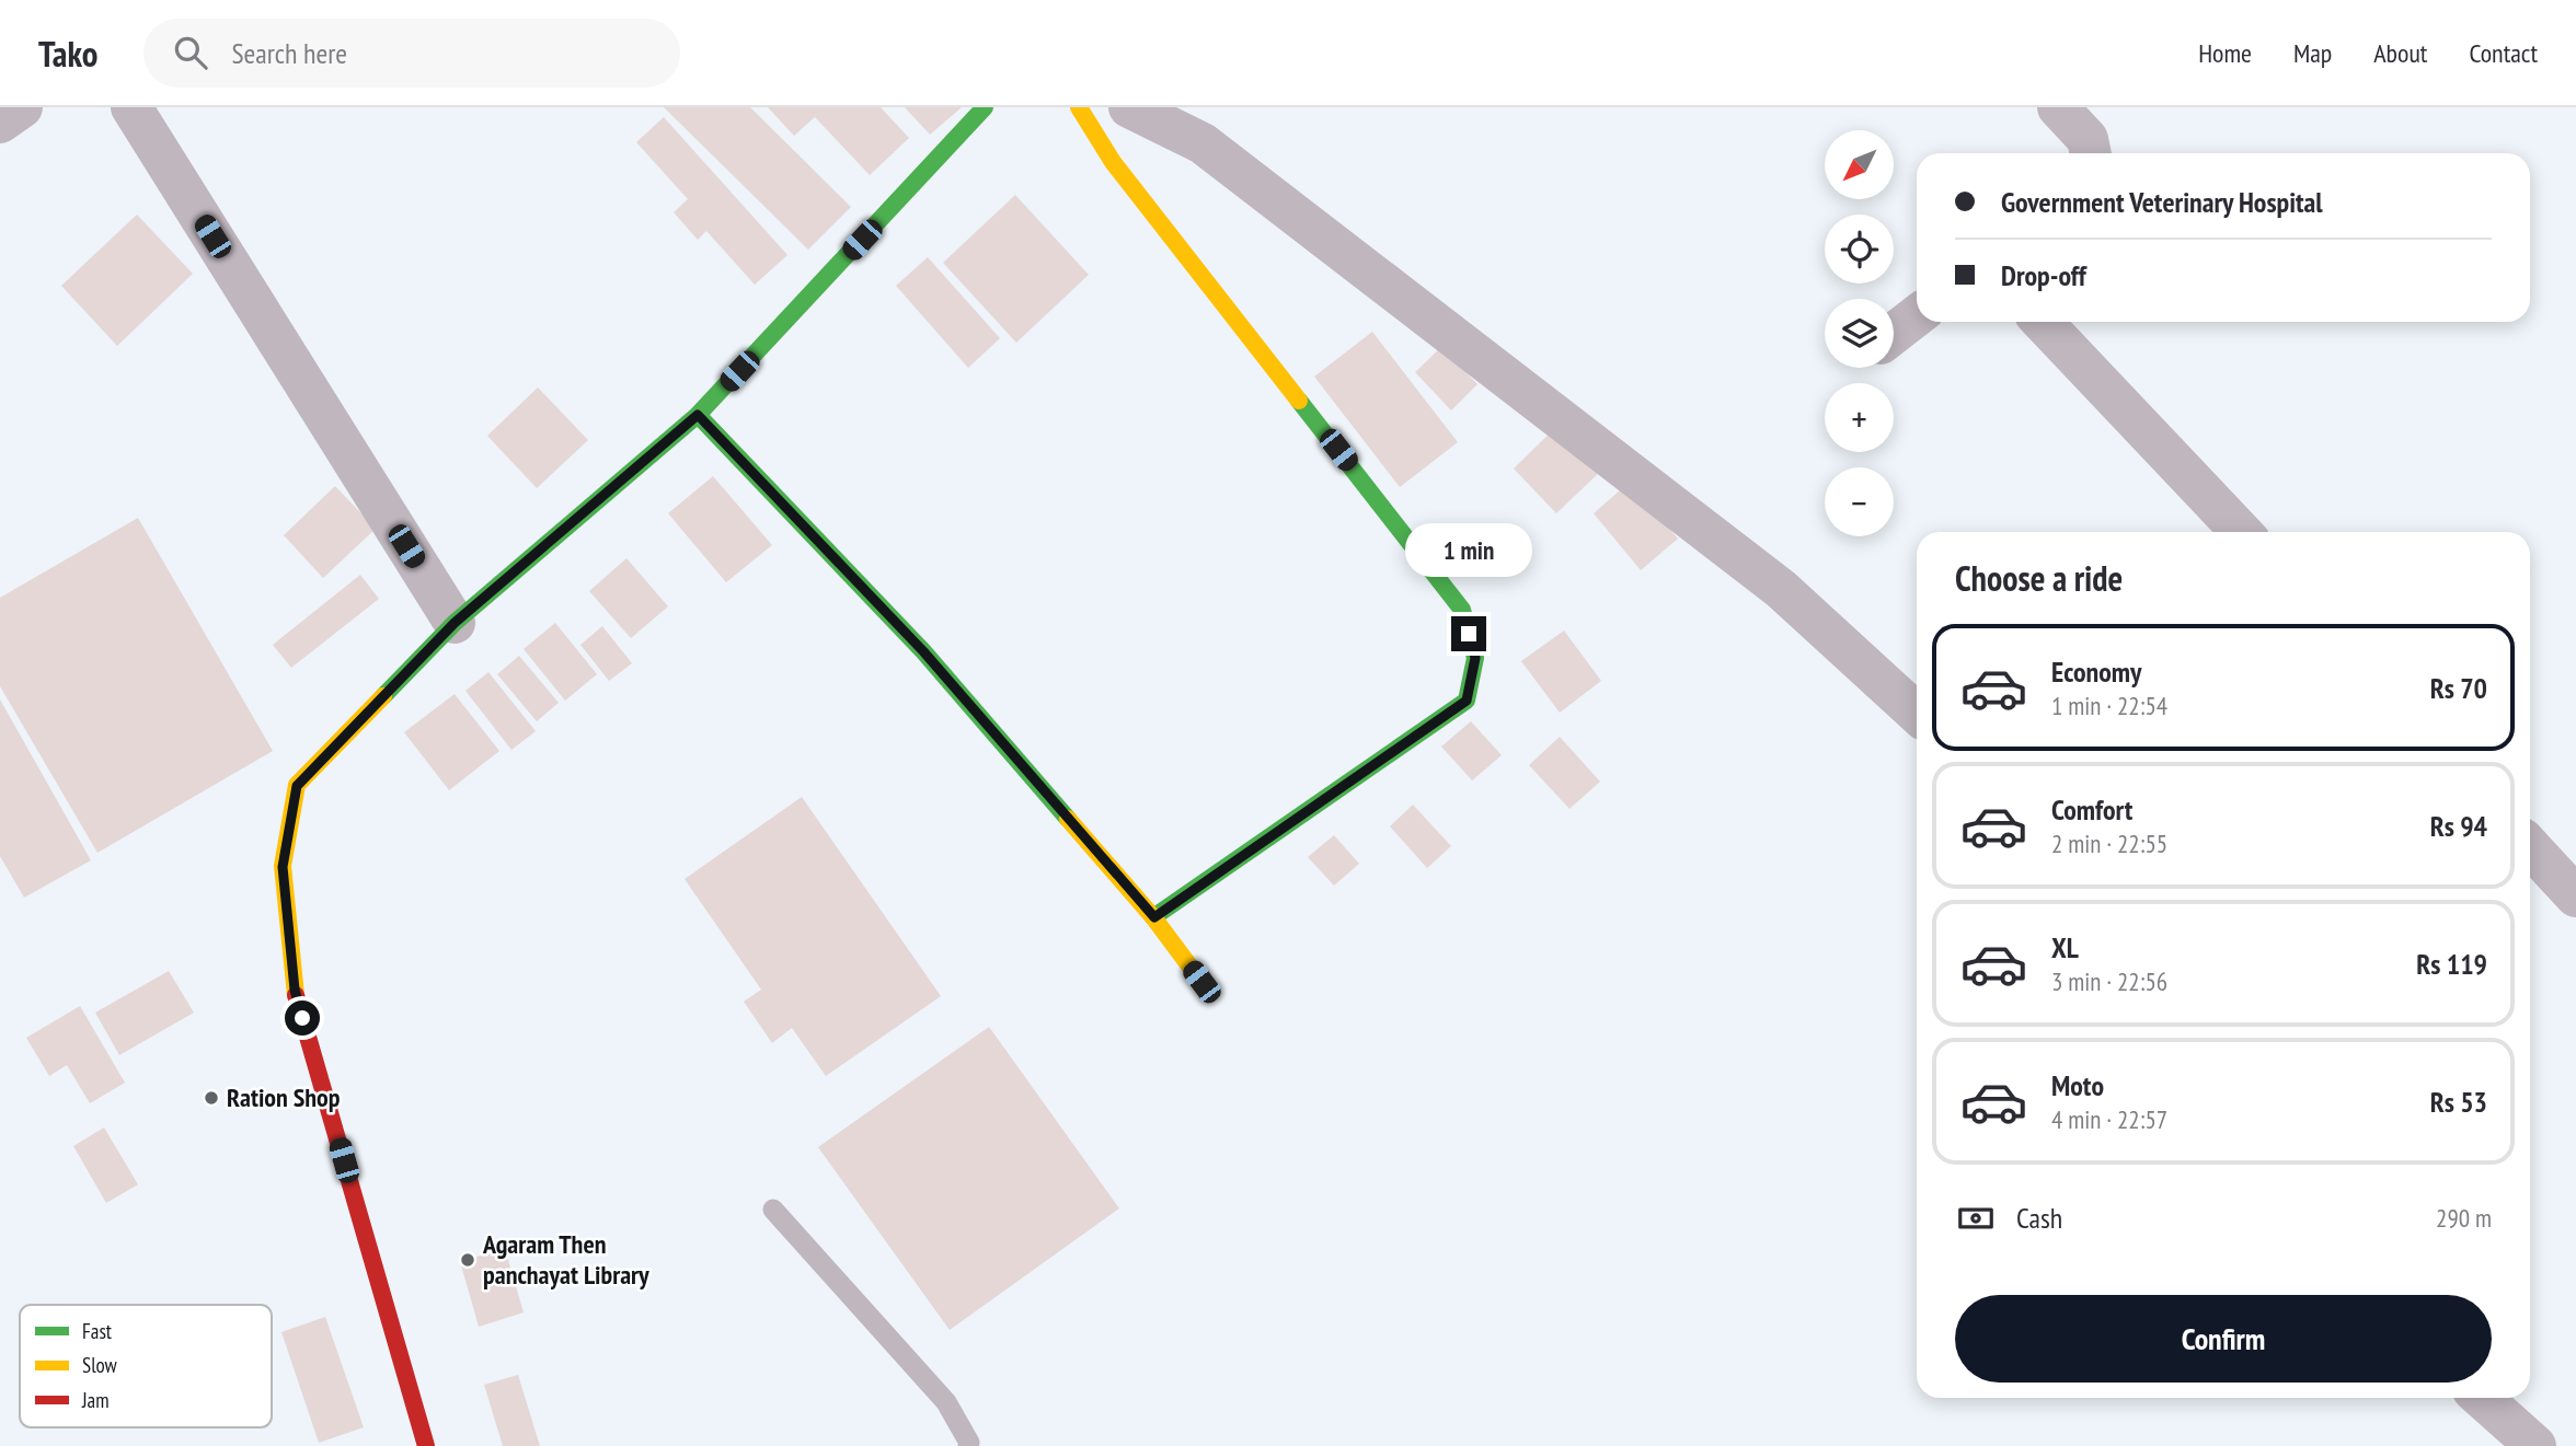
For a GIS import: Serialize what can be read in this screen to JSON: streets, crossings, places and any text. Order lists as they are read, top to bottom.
{
  "places": ["Ration Shop", "Agaram Then panchayat Library"],
  "legend": ["Fast", "Slow", "Jam"],
  "north": "bottom left",
  "page": {
    "header": "Tako",
    "search": "Search here",
    "nav": [
      "Home",
      "Map",
      "About",
      "Contact"
    ],
    "map_buttons": ["+", "−"],
    "banner": ["Government Veterinary Hospital", "Drop-off"],
    "bubble": "1 min",
    "heading": "Choose a ride",
    "list": [
      {
        "name": "Economy",
        "note": "1 min · 22:54",
        "value": "Rs 70"
      },
      {
        "name": "Comfort",
        "note": "2 min · 22:55",
        "value": "Rs 94"
      },
      {
        "name": "XL",
        "note": "3 min · 22:56",
        "value": "Rs 119"
      },
      {
        "name": "Moto",
        "note": "4 min · 22:57",
        "value": "Rs 53"
      }
    ],
    "pay": ["Cash", "290 m"],
    "buttons": "Confirm"
  }
}
